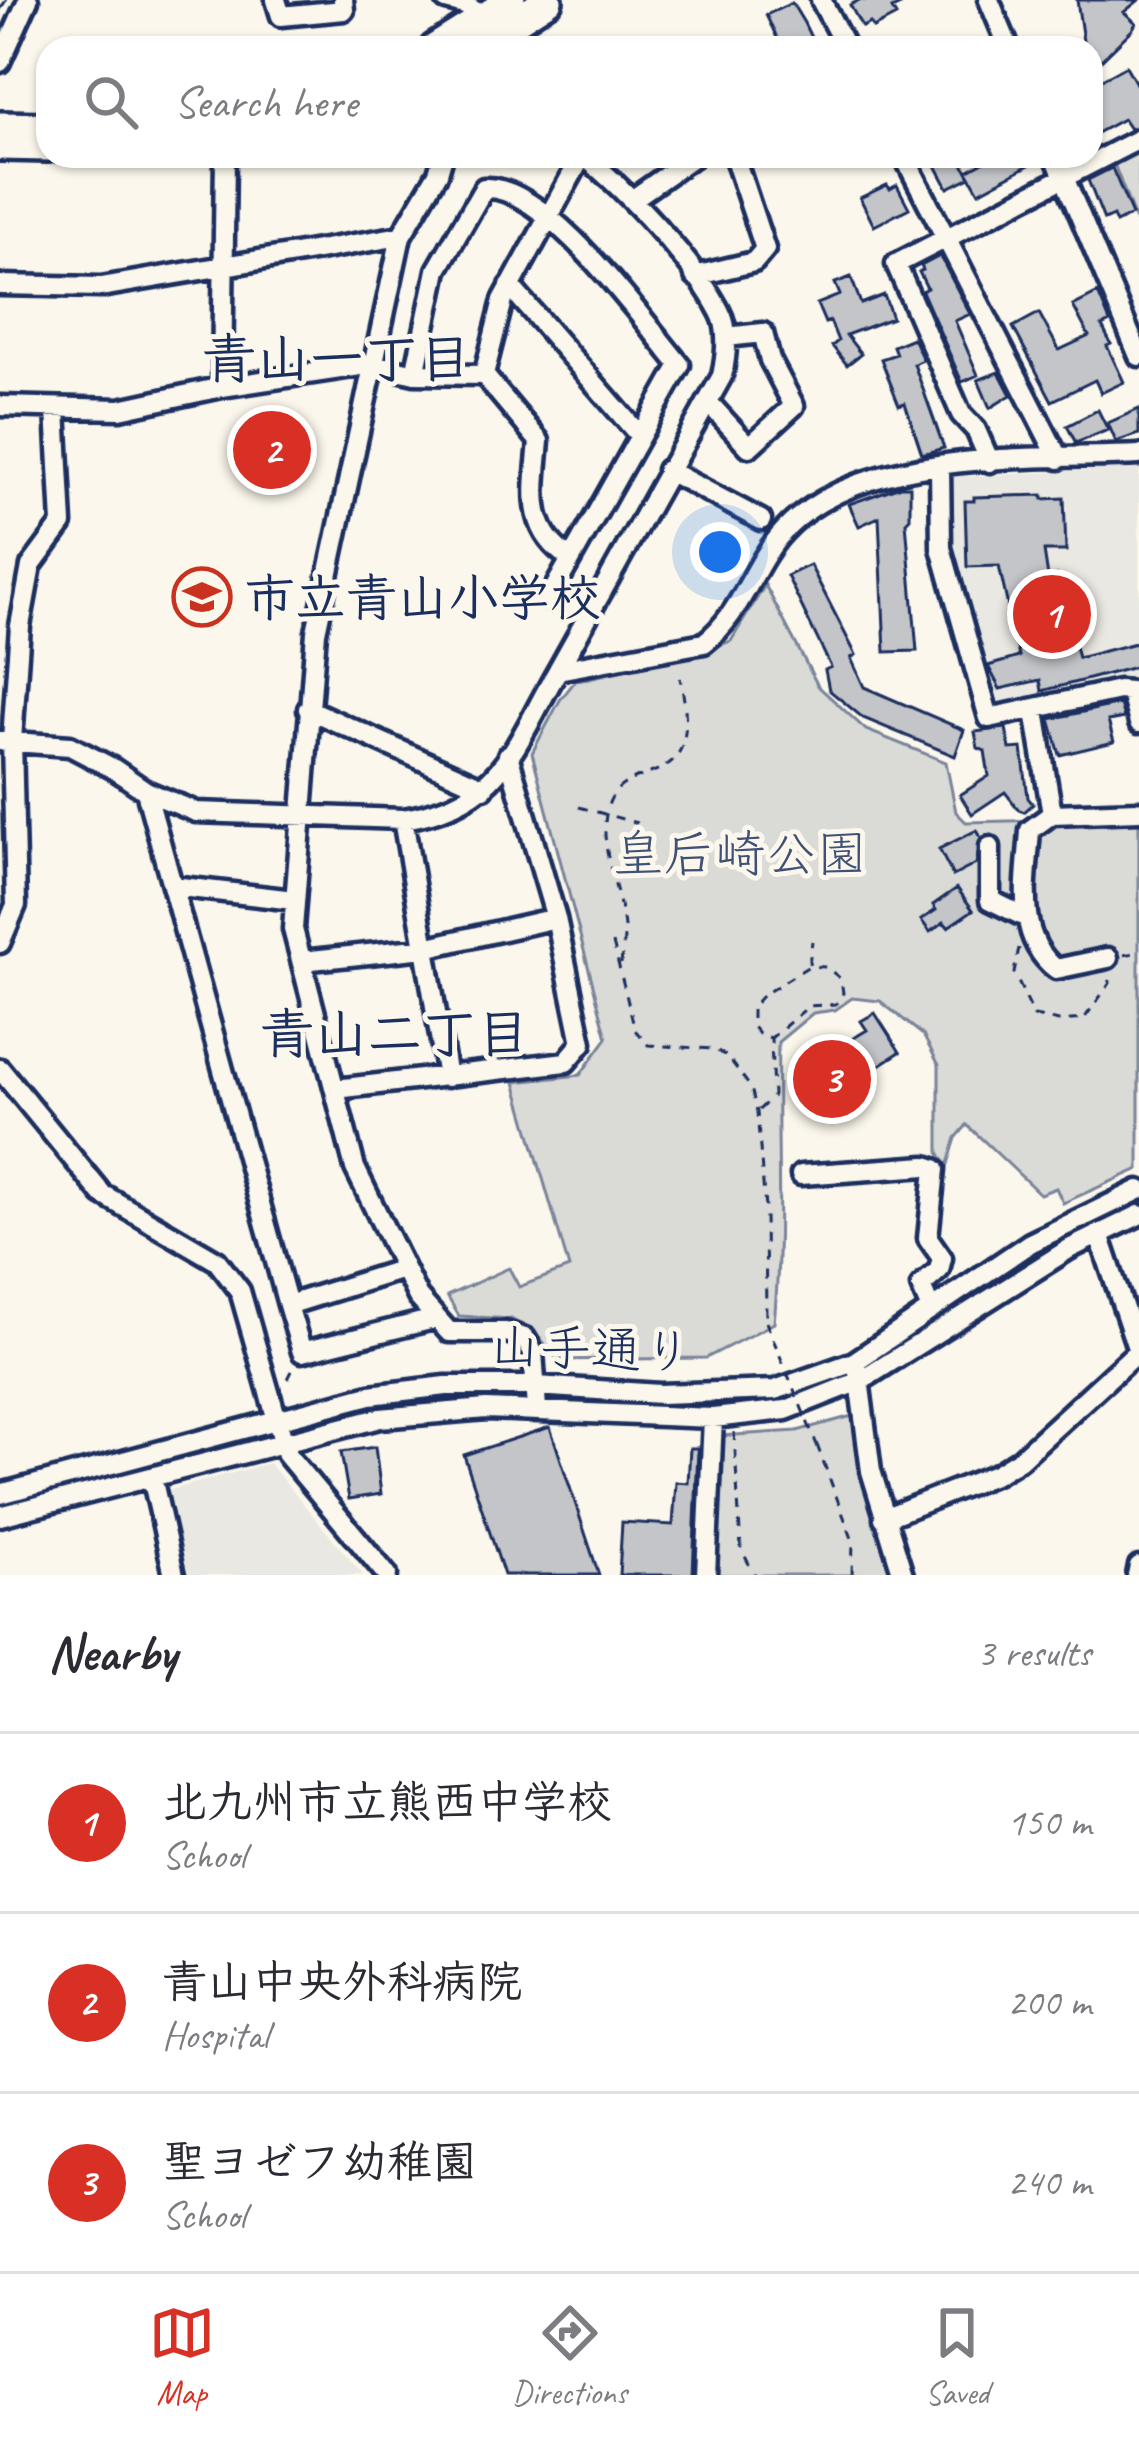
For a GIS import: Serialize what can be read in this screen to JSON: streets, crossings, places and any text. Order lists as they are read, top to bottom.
{
  "streets": {
    "street": ["山手通り"]
  },
  "districts": ["青山一丁目", "青山二丁目"],
  "parks": ["皇后崎公園"],
  "places": {
    "school or university": ["市立青山小学校"]
  },
  "page": {
    "search": "Search here",
    "pins": ["2", "1", "3"],
    "heading": ["Nearby", "3 results"],
    "list": [
      {
        "mark": "1",
        "name": "北九州市立熊西中学校",
        "note": "School",
        "value": "150 m"
      },
      {
        "mark": "2",
        "name": "青山中央外科病院",
        "note": "Hospital",
        "value": "200 m"
      },
      {
        "mark": "3",
        "name": "聖ヨゼフ幼稚園",
        "note": "School",
        "value": "240 m"
      }
    ],
    "nav": ["Map", "Directions", "Saved"]
  }
}
